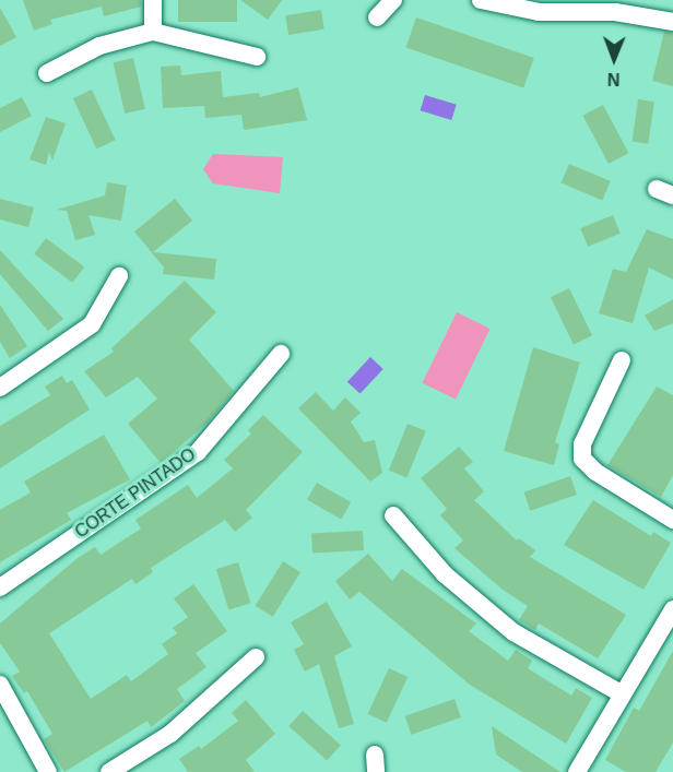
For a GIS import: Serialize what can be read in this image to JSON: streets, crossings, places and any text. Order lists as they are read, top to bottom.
{
  "streets": {
    "street": ["CORTE PINTADO"]
  },
  "north": "bottom"
}
